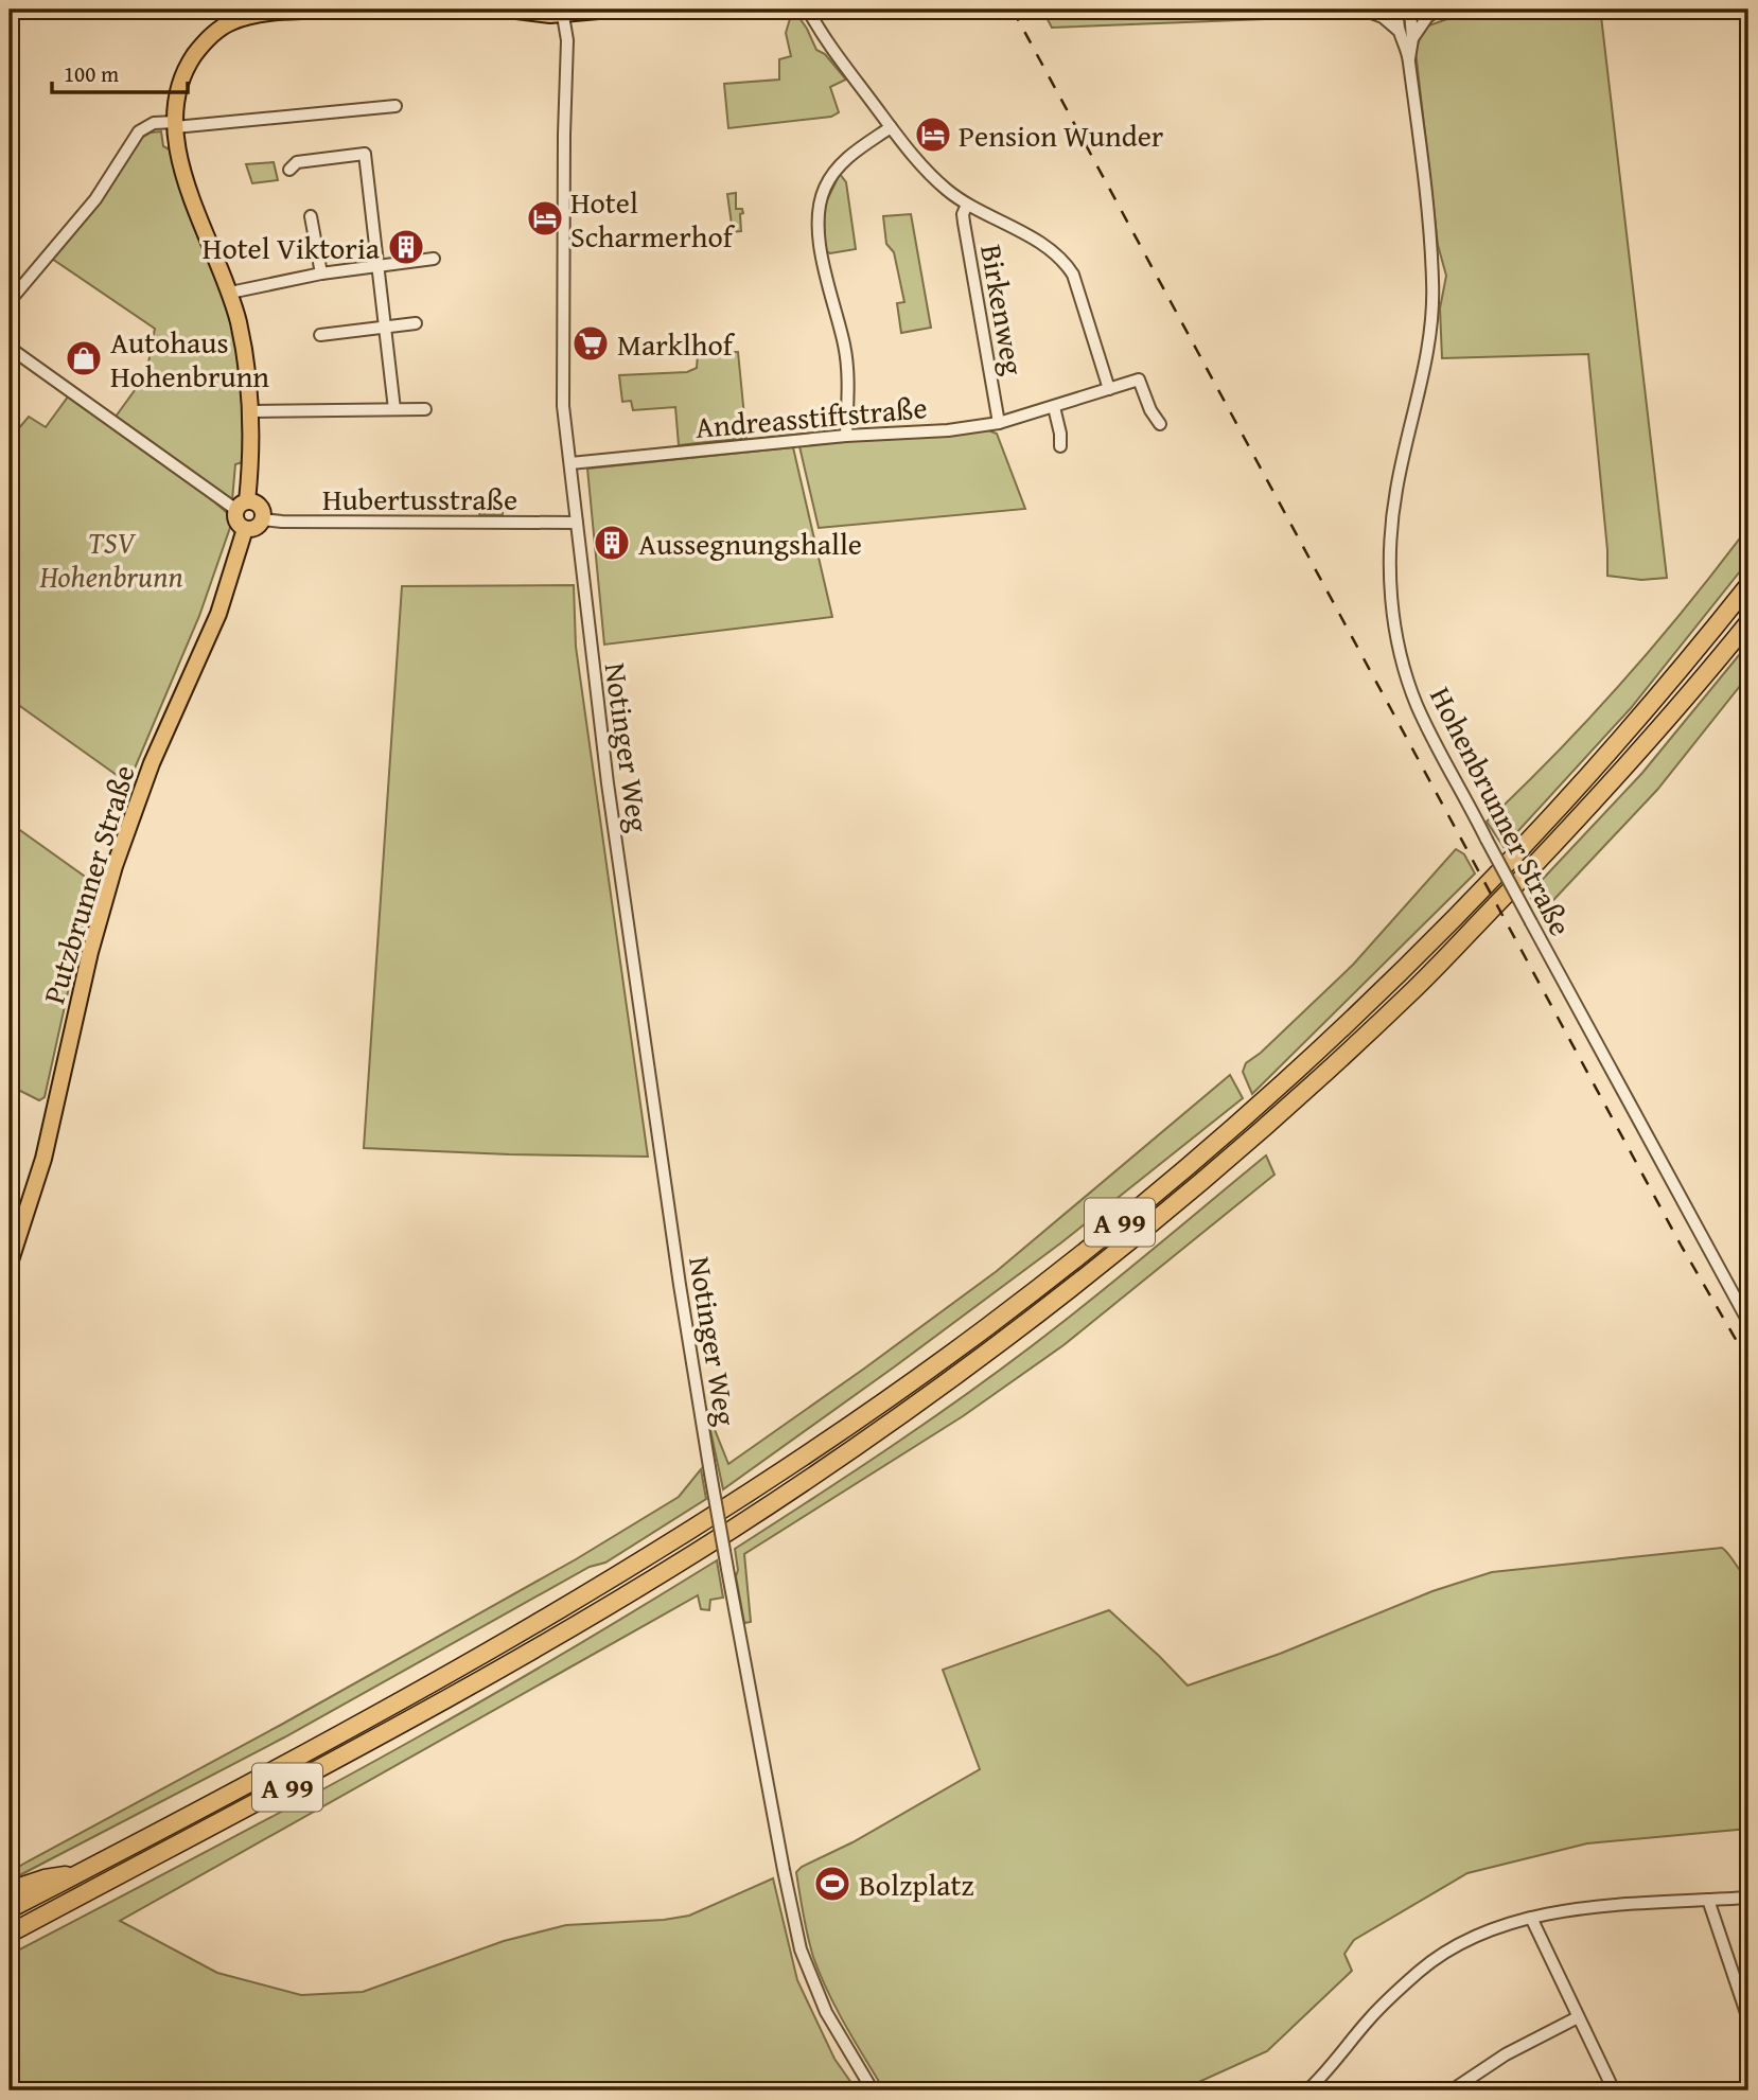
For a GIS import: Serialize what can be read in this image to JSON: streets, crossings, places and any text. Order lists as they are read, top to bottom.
{
  "streets": {
    "highway": ["A 99"],
    "main road": ["Putzbrunner Straße"],
    "street": [
      "Birkenweg",
      "Andreasstiftstraße",
      "Hubertusstraße",
      "Notinger Weg",
      "Hohenbrunner Straße"
    ]
  },
  "crossings": [
    ["Birkenweg", "Andreasstiftstraße"],
    ["Andreasstiftstraße", "Notinger Weg"],
    ["Hubertusstraße", "Notinger Weg"],
    ["Hubertusstraße", "Putzbrunner Straße"]
  ],
  "parks": ["TSV Hohenbrunn"],
  "places": {
    "hotel": ["Pension Wunder", "Hotel Scharmerhof"],
    "building": ["Hotel Viktoria", "Aussegnungshalle"],
    "supermarket": ["Marklhof"],
    "shop": ["Autohaus Hohenbrunn"],
    "sports": ["Bolzplatz"]
  },
  "scale_bar": "100 m"
}
